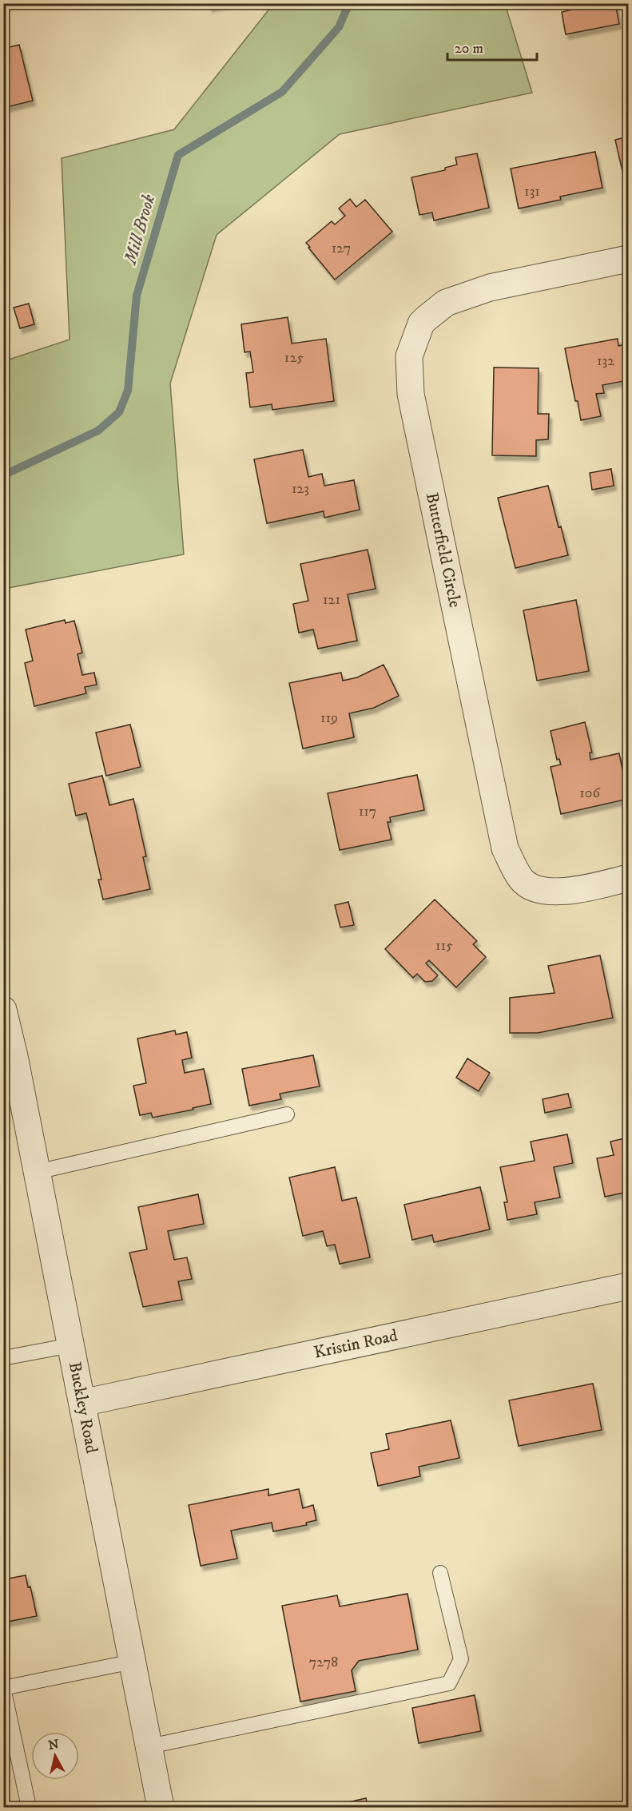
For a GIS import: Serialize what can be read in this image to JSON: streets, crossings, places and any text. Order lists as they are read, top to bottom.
{
  "streets": {
    "street": ["Butterfield Circle", "Kristin Road", "Buckley Road"]
  },
  "crossings": [
    ["Kristin Road", "Buckley Road"]
  ],
  "water": ["Mill Brook"],
  "house_numbers": [
    "131",
    "127",
    "125",
    "132",
    "123",
    "121",
    "119",
    "106",
    "117",
    "115",
    "7278"
  ],
  "scale_bar": "20 m",
  "north": "top"
}
